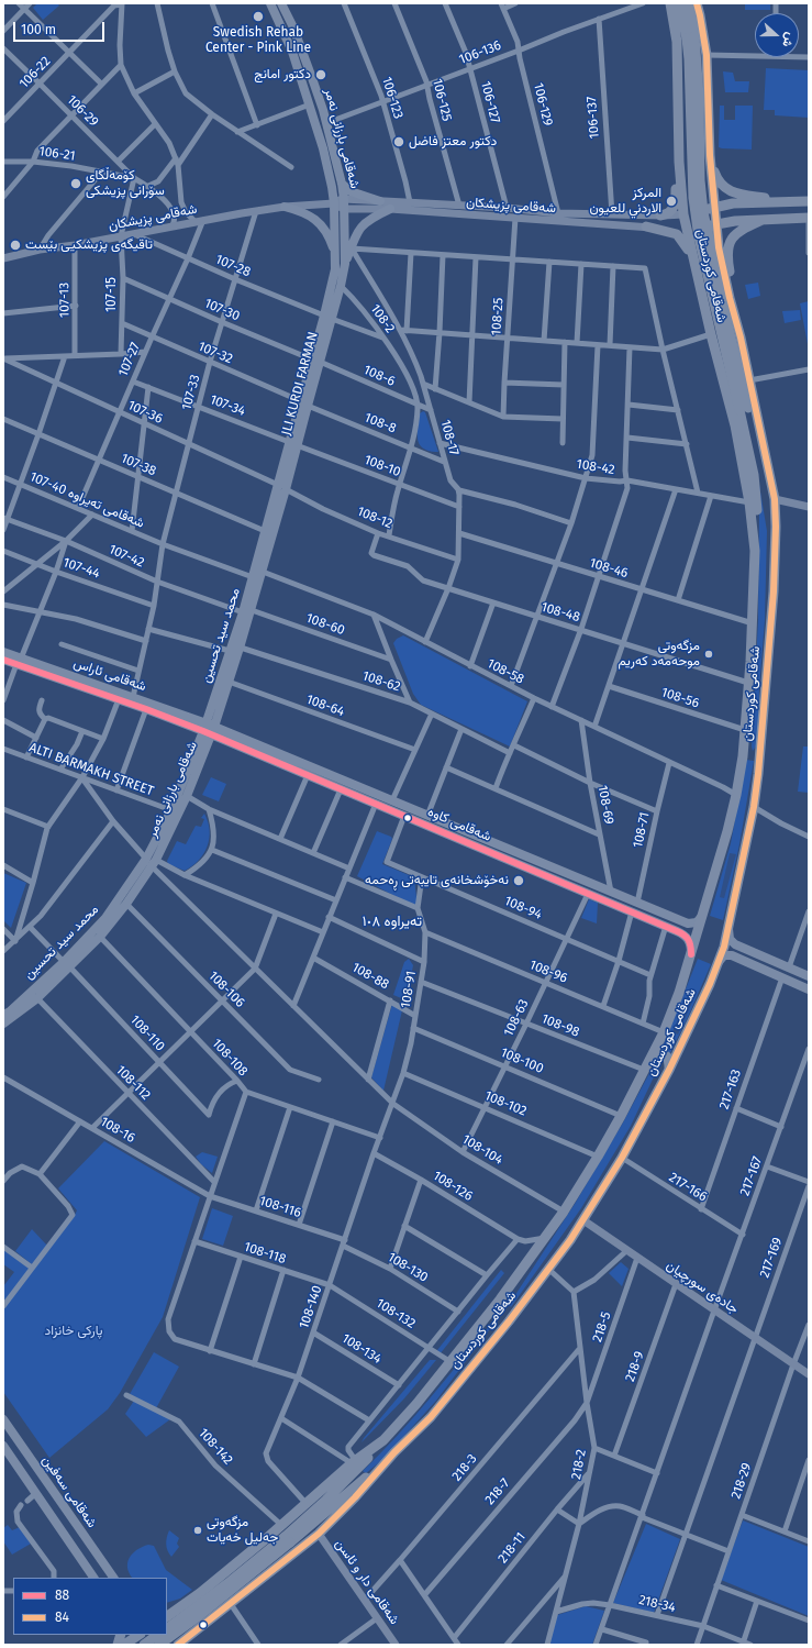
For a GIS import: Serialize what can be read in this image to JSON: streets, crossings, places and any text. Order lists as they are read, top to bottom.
{
  "streets": {
    "highway": ["شەقامی کوردستان"],
    "main road": [
      "شەقامی بارزانی نەمر",
      "شەقامی پزیشکان",
      "JLI KURDI FARMAN",
      "محمد سید تحسین",
      "شەقامی ئاراس",
      "شەقامی کاوە",
      "جادەی سورچیان",
      "شەقامی سەفین",
      "شەقامی دار و ئاسن"
    ],
    "street": [
      "106-136",
      "106-22",
      "106-123",
      "106-125",
      "106-127",
      "106-129",
      "106-29",
      "106-137",
      "106-21",
      "107-28",
      "107-15",
      "107-13",
      "107-30",
      "108-25",
      "108-2",
      "107-32",
      "107-27",
      "108-6",
      "107-33",
      "107-34",
      "107-36",
      "108-8",
      "108-17",
      "107-38",
      "108-10",
      "108-42",
      "شه‌قامی ته‌یراوه‌ 40-107",
      "108-12",
      "107-42",
      "107-44",
      "108-46",
      "108-48",
      "108-60",
      "108-58",
      "108-62",
      "108-56",
      "108-64",
      "ALTI BARMAKH STREET",
      "108-69",
      "108-71",
      "108-94",
      "108-96",
      "108-88",
      "108-106",
      "108-91",
      "108-63",
      "108-98",
      "108-110",
      "108-108",
      "108-100",
      "108-112",
      "217-163",
      "108-102",
      "108-16",
      "108-104",
      "217-167",
      "108-126",
      "217-166",
      "108-116",
      "108-118",
      "217-169",
      "108-130",
      "108-140",
      "108-132",
      "218-5",
      "108-134",
      "218-9",
      "108-142",
      "218-2",
      "218-3",
      "218-29",
      "218-7",
      "218-11",
      "218-34"
    ]
  },
  "crossings": [
    ["106-136", "106-123"],
    ["106-136", "106-125"],
    ["106-136", "106-127"],
    ["106-136", "106-129"],
    ["106-136", "106-137"],
    ["106-136", "شەقامی بارزانی نەمر"],
    ["106-22", "106-29"],
    ["106-123", "شەقامی پزیشکان"],
    ["106-125", "شەقامی پزیشکان"],
    ["106-127", "شەقامی پزیشکان"],
    ["106-129", "شەقامی پزیشکان"],
    ["106-29", "106-21"],
    ["106-29", "شەقامی پزیشکان"],
    ["106-29", "107-15"],
    ["106-137", "شەقامی پزیشکان"],
    ["شەقامی بارزانی نەمر", "شەقامی پزیشکان"],
    ["شەقامی بارزانی نەمر", "108-2"],
    ["شەقامی بارزانی نەمر", "JLI KURDI FARMAN"],
    ["شەقامی بارزانی نەمر", "107-36"],
    ["شەقامی بارزانی نەمر", "108-12"],
    ["شەقامی بارزانی نەمر", "107-42"],
    ["شەقامی بارزانی نەمر", "108-60"],
    ["شەقامی بارزانی نەمر", "محمد سید تحسین"],
    ["شەقامی بارزانی نەمر", "108-58"],
    ["شەقامی بارزانی نەمر", "شەقامی ئاراس"],
    ["شەقامی بارزانی نەمر", "108-62"],
    ["شەقامی بارزانی نەمر", "108-64"],
    ["شەقامی بارزانی نەمر", "شەقامی کاوە"],
    ["شەقامی بارزانی نەمر", "108-106"],
    ["شەقامی بارزانی نەمر", "108-110"],
    ["شەقامی بارزانی نەمر", "108-108"],
    ["شەقامی بارزانی نەمر", "108-112"],
    ["شەقامی بارزانی نەمر", "108-104"],
    ["106-21", "107-15"],
    ["شەقامی پزیشکان", "107-28"],
    ["شەقامی پزیشکان", "شەقامی کوردستان"],
    ["شەقامی پزیشکان", "107-15"],
    ["شەقامی پزیشکان", "107-13"],
    ["شەقامی پزیشکان", "108-25"],
    ["شەقامی پزیشکان", "107-27"],
    ["شەقامی پزیشکان", "107-33"],
    ["شەقامی پزیشکان", "محمد سید تحسین"],
    ["107-28", "108-2"],
    ["107-28", "107-27"],
    ["107-28", "JLI KURDI FARMAN"],
    ["107-28", "107-33"],
    ["107-28", "محمد سید تحسین"],
    ["شەقامی کوردستان", "108-42"],
    ["شەقامی کوردستان", "108-46"],
    ["شەقامی کوردستان", "108-48"],
    ["شەقامی کوردستان", "108-58"],
    ["شەقامی کوردستان", "108-56"],
    ["شەقامی کوردستان", "شەقامی کاوە"],
    ["شەقامی کوردستان", "108-96"],
    ["شەقامی کوردستان", "108-98"],
    ["شەقامی کوردستان", "108-100"],
    ["شەقامی کوردستان", "108-102"],
    ["شەقامی کوردستان", "108-104"],
    ["شەقامی کوردستان", "217-166"],
    ["شەقامی کوردستان", "جادەی سورچیان"],
    ["شەقامی کوردستان", "108-140"],
    ["شەقامی کوردستان", "108-132"],
    ["شەقامی کوردستان", "108-142"],
    ["شەقامی کوردستان", "شەقامی دار و ئاسن"],
    ["107-15", "107-30"],
    ["107-15", "107-32"],
    ["107-30", "107-27"],
    ["107-30", "108-6"],
    ["107-30", "107-33"],
    ["107-30", "محمد سید تحسین"],
    ["108-2", "108-6"],
    ["108-2", "JLI KURDI FARMAN"],
    ["107-32", "107-27"],
    ["107-32", "107-33"],
    ["107-32", "108-8"],
    ["107-32", "محمد سید تحسین"],
    ["107-27", "107-34"],
    ["107-27", "107-36"],
    ["107-27", "107-38"],
    ["107-27", "شه‌قامی ته‌یراوه‌ 40-107"],
    ["108-6", "108-17"],
    ["108-6", "محمد سید تحسین"],
    ["JLI KURDI FARMAN", "محمد سید تحسین"],
    ["107-33", "107-34"],
    ["107-33", "107-36"],
    ["107-33", "107-38"],
    ["107-33", "شه‌قامی ته‌یراوه‌ 40-107"],
    ["107-33", "107-42"],
    ["107-33", "107-44"],
    ["107-33", "شەقامی ئاراس"],
    ["107-34", "108-10"],
    ["107-34", "محمد سید تحسین"],
    ["107-36", "108-12"],
    ["107-36", "محمد سید تحسین"],
    ["108-8", "108-17"],
    ["108-8", "محمد سید تحسین"],
    ["108-17", "108-42"],
    ["107-38", "محمد سید تحسین"],
    ["108-10", "محمد سید تحسین"],
    ["شه‌قامی ته‌یراوه‌ 40-107", "محمد سید تحسین"],
    ["108-12", "108-48"],
    ["108-12", "محمد سید تحسین"],
    ["107-42", "108-60"],
    ["107-42", "محمد سید تحسین"],
    ["108-60", "محمد سید تحسین"],
    ["محمد سید تحسین", "شەقامی ئاراس"],
    ["محمد سید تحسین", "ALTI BARMAKH STREET"],
    ["محمد سید تحسین", "شەقامی کاوە"],
    ["محمد سید تحسین", "108-110"],
    ["محمد سید تحسین", "108-104"],
    ["108-58", "108-69"],
    ["108-58", "108-71"],
    ["شەقامی ئاراس", "شەقامی کاوە"],
    ["ALTI BARMAKH STREET", "108-104"],
    ["108-69", "شەقامی کاوە"],
    ["شەقامی کاوە", "108-71"],
    ["شەقامی کاوە", "108-94"],
    ["شەقامی کاوە", "108-63"],
    ["108-94", "108-91"],
    ["108-94", "108-63"],
    ["108-96", "108-91"],
    ["108-96", "108-63"],
    ["108-88", "108-91"],
    ["108-91", "108-98"],
    ["108-91", "108-100"],
    ["108-91", "108-102"],
    ["108-91", "108-104"],
    ["108-91", "108-140"],
    ["108-63", "108-98"],
    ["108-63", "108-100"],
    ["108-63", "108-102"],
    ["108-63", "108-104"],
    ["108-110", "108-108"],
    ["108-108", "108-140"],
    ["217-163", "217-166"],
    ["108-16", "108-116"],
    ["108-104", "108-140"],
    ["217-167", "217-166"],
    ["217-167", "جادەی سورچیان"],
    ["217-167", "218-34"],
    ["108-126", "108-140"],
    ["108-116", "108-130"],
    ["108-116", "108-140"],
    ["108-118", "108-140"],
    ["108-118", "108-132"],
    ["217-169", "جادەی سورچیان"],
    ["217-169", "218-34"],
    ["108-130", "108-140"],
    ["جادەی سورچیان", "218-5"],
    ["جادەی سورچیان", "218-9"],
    ["جادەی سورچیان", "218-29"],
    ["108-140", "108-132"],
    ["108-140", "108-134"],
    ["218-5", "218-2"],
    ["218-5", "218-7"],
    ["218-2", "218-3"],
    ["218-2", "218-7"],
    ["218-2", "218-11"],
    ["218-2", "218-34"],
    ["218-3", "شەقامی دار و ئاسن"],
    ["218-29", "218-34"]
  ],
  "districts": ["تەیراوە ١٠٨"],
  "parks": ["پارکی خانزاد"],
  "places": [
    "Swedish Rehab Center - Pink Line",
    "دكتور امانج",
    "دكتور معتز فاضل",
    "کۆمەڵگای سۆرانی پزیشکی",
    "المركز الاردني للعيون",
    "تاقیگەی پزیشکیی بێست",
    "مزگەوتی موحەمەد کەریم",
    "نەخۆشخانەی تایبەتی ڕەحمە",
    "مزگەوتی جەلیل خەیات"
  ],
  "lines": ["transit line 84", "transit line 88"],
  "legend": ["88", "84"],
  "scale_bar": "100 m",
  "north": "right"
}
